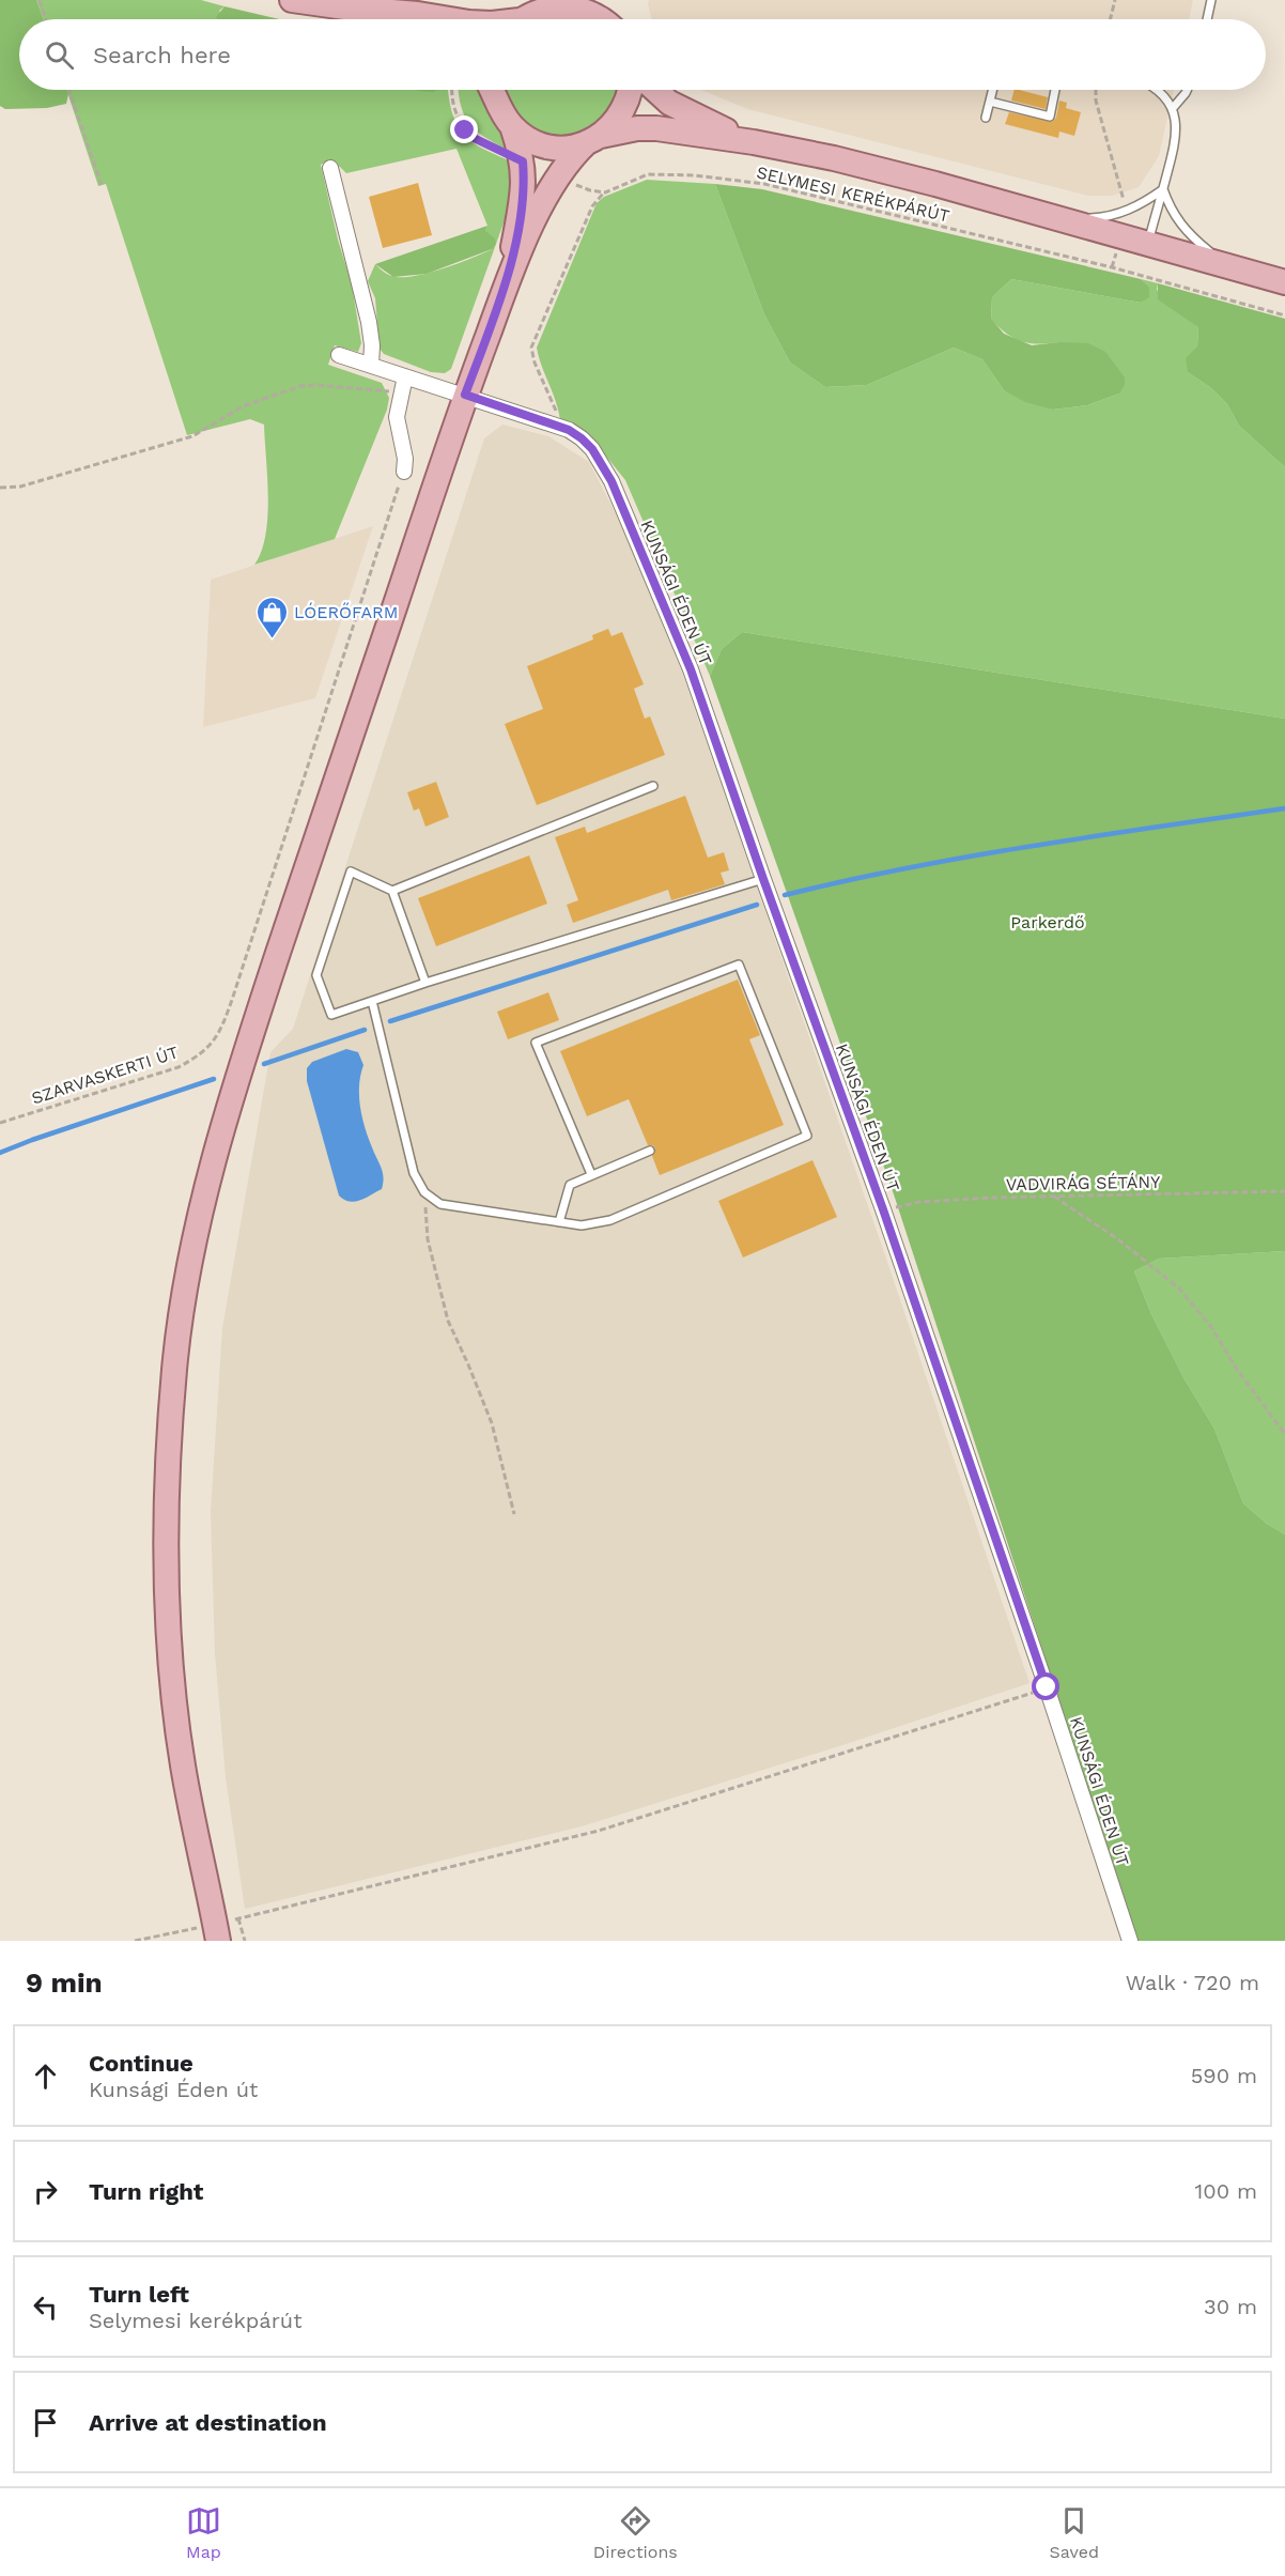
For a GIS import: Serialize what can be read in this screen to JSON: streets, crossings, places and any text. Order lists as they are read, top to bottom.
{
  "streets": {
    "street": ["KUNSÁGI ÉDEN ÚT"],
    "path": ["SELYMESI KERÉKPÁRÚT", "SZARVASKERTI ÚT", "VADVIRÁG SÉTÁNY"]
  },
  "crossings": [
    ["KUNSÁGI ÉDEN ÚT", "VADVIRÁG SÉTÁNY"]
  ],
  "parks": ["Parkerdő"],
  "places": {
    "shop": ["LÓERŐFARM"]
  },
  "page": {
    "search": "Search here",
    "heading": ["9 min", "Walk · 720 m"],
    "list": [
      ["Continue", "Kunsági Éden út", "590 m"],
      ["Turn right", "100 m"],
      ["Turn left", "Selymesi kerékpárút", "30 m"],
      "Arrive at destination"
    ],
    "nav": ["Map", "Directions", "Saved"]
  }
}
